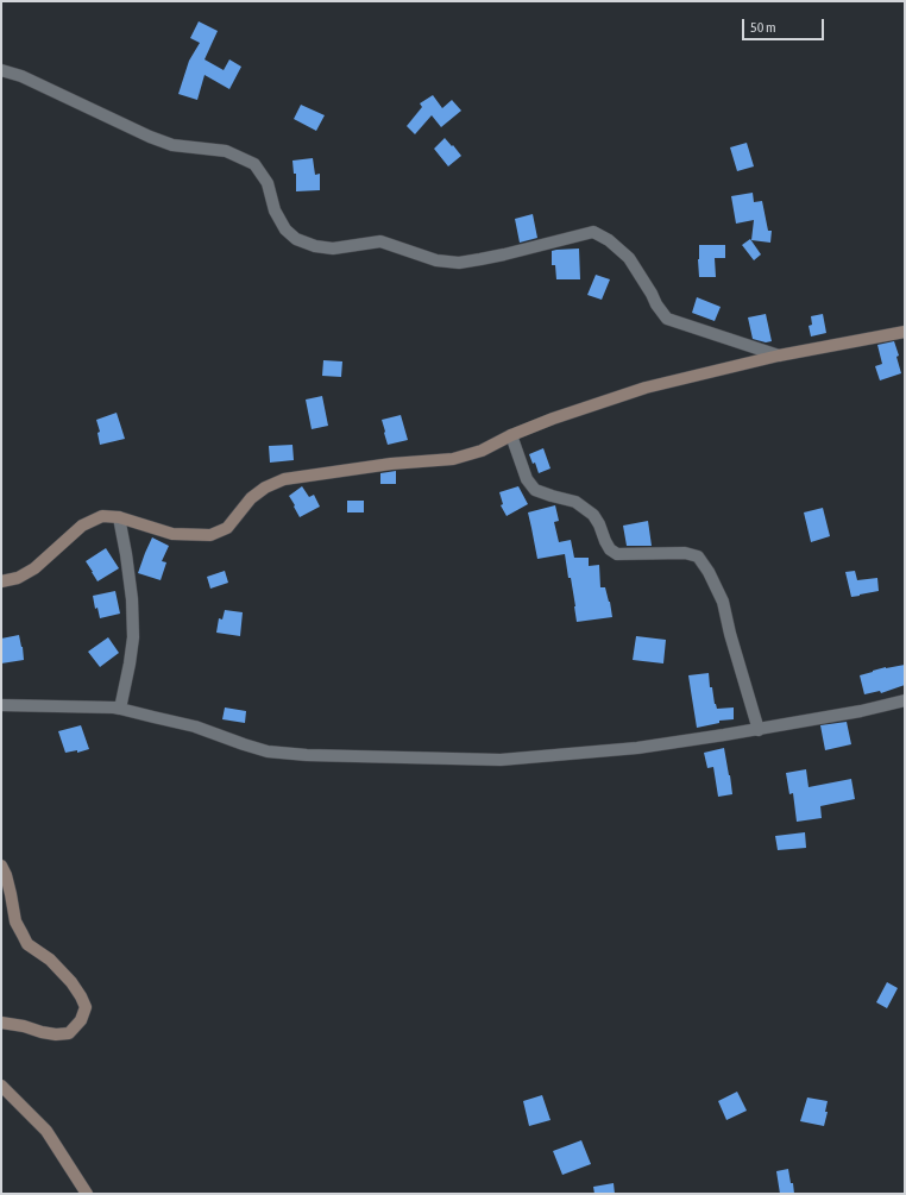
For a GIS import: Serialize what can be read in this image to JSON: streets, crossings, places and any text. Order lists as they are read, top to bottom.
{
  "scale_bar": "50 m"
}
